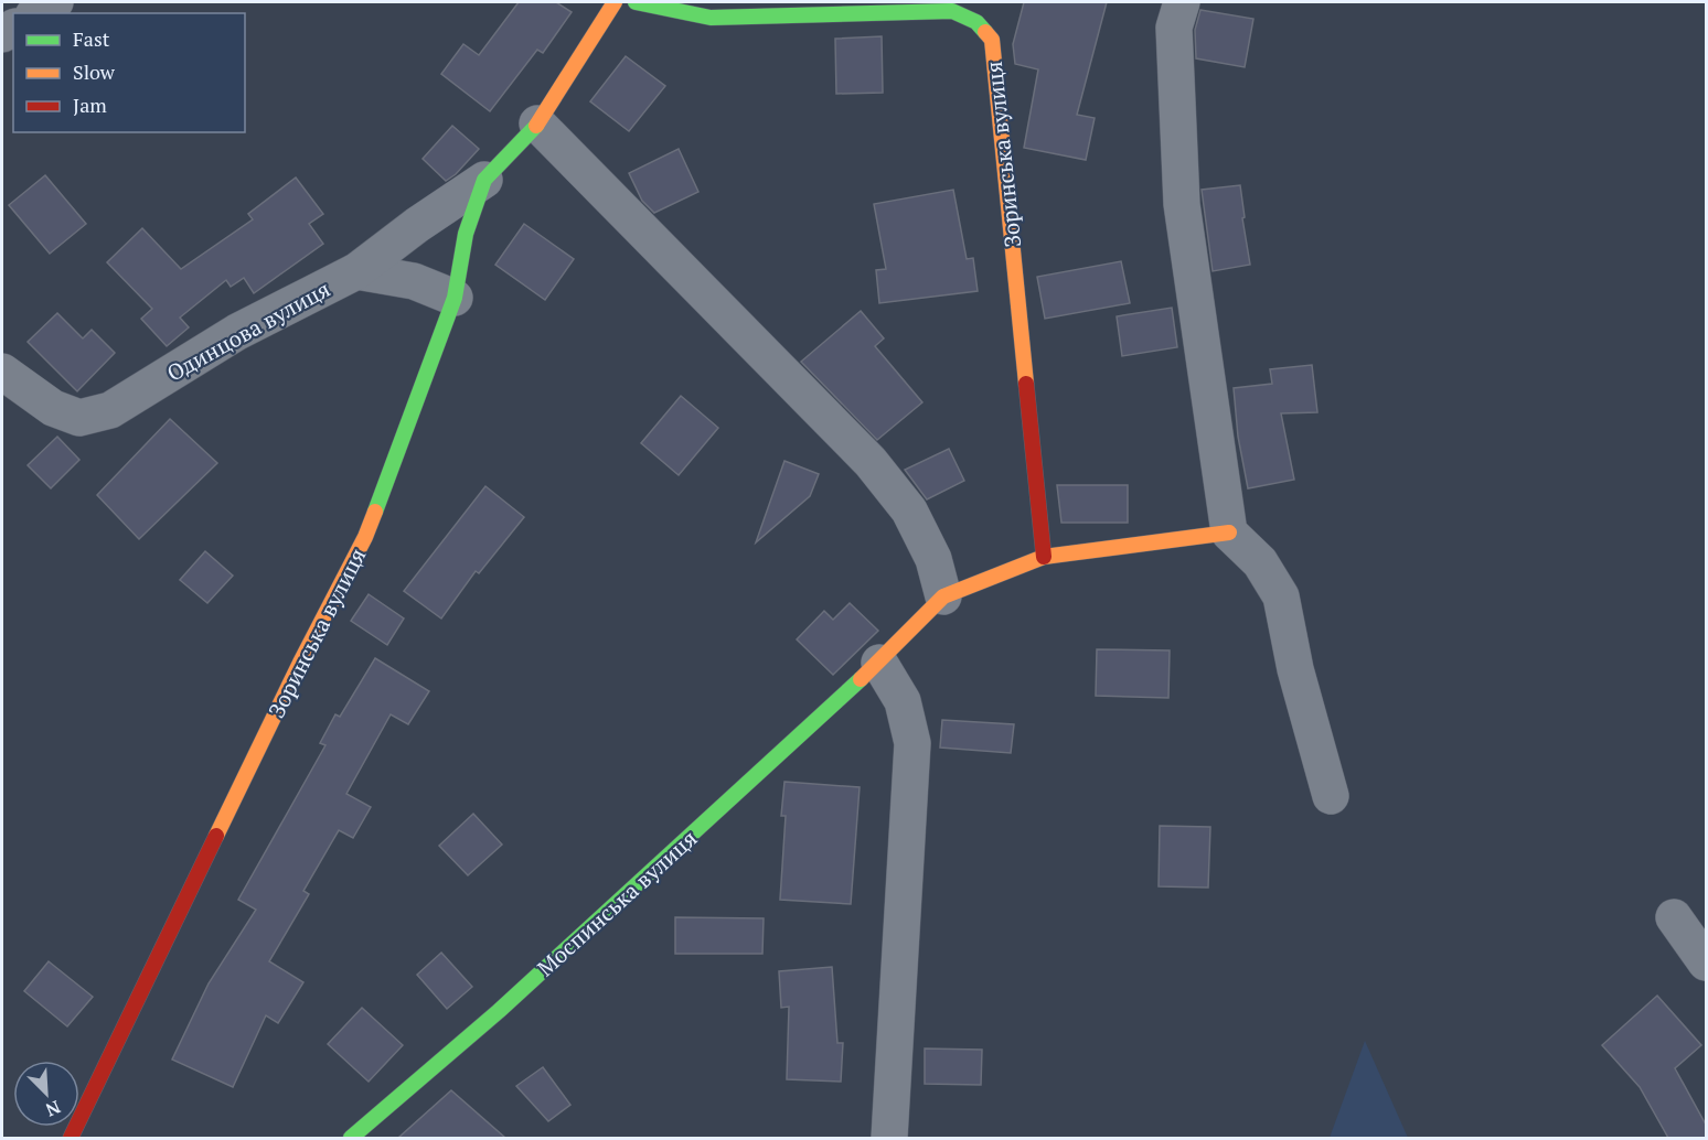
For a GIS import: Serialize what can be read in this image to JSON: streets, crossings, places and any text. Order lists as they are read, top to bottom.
{
  "streets": {
    "street": ["Зоринська вулиця", "Одинцова вулиця", "Моспинська вулиця"]
  },
  "crossings": [
    ["Зоринська вулиця", "Одинцова вулиця"],
    ["Зоринська вулиця", "Моспинська вулиця"]
  ],
  "legend": ["Fast", "Slow", "Jam"],
  "north": "bottom right"
}
